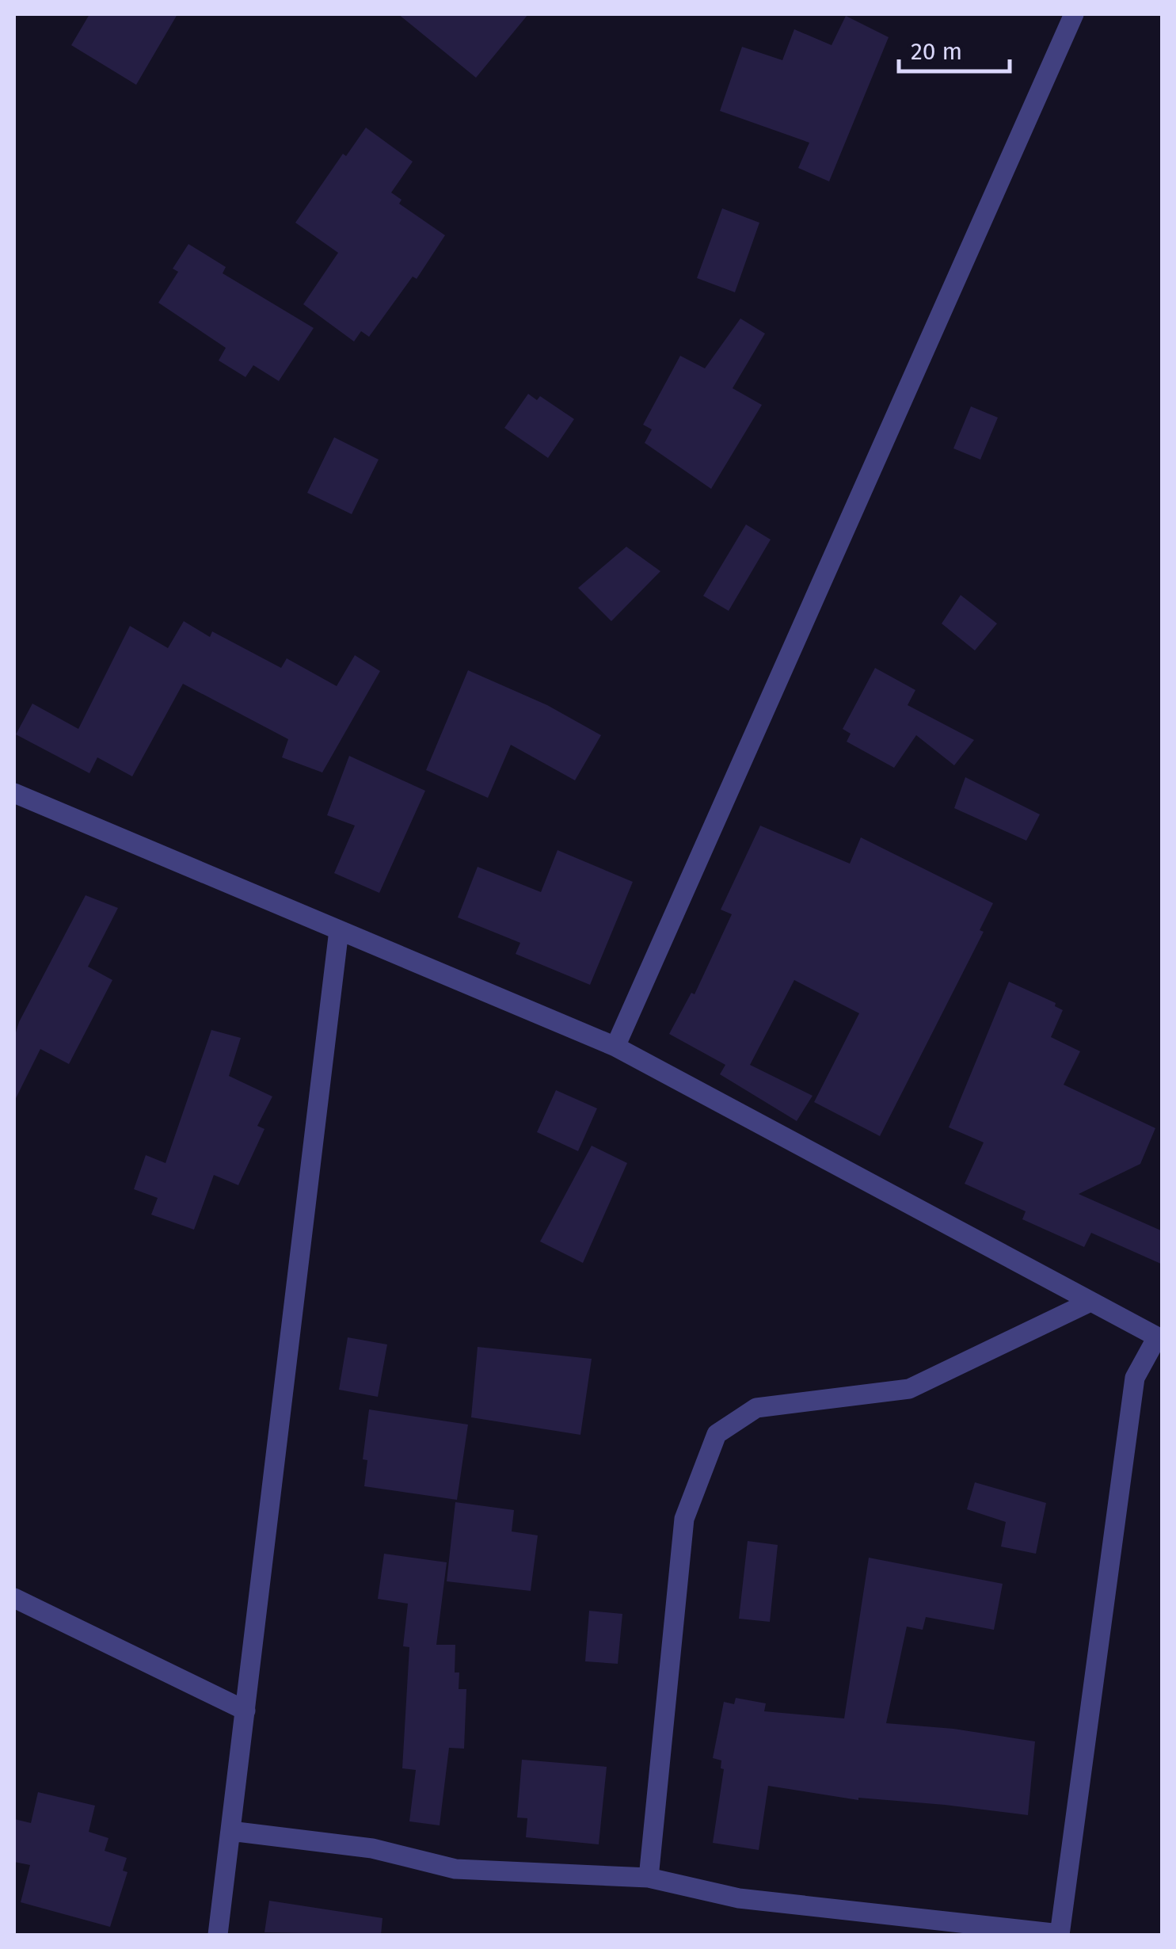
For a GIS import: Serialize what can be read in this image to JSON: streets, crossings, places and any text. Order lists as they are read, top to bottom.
{
  "scale_bar": "20 m"
}
